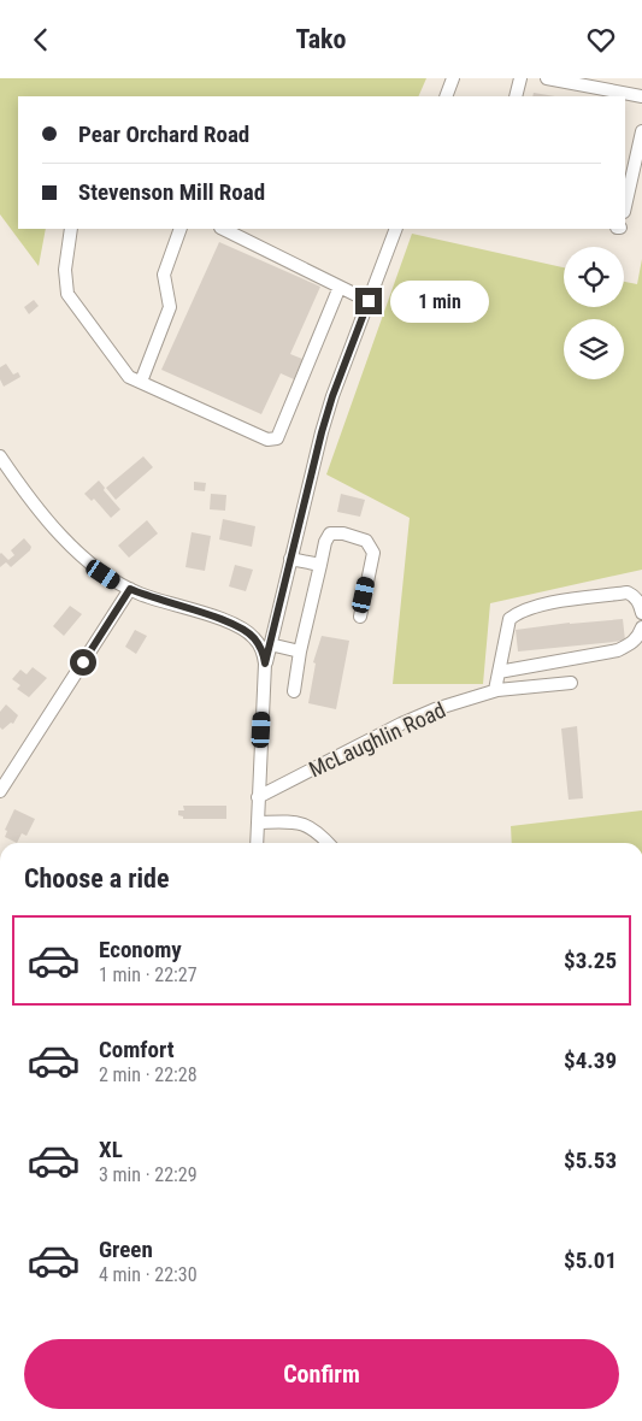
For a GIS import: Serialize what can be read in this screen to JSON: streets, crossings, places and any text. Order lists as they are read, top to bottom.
{
  "streets": {
    "street": ["McLaughlin Road"]
  },
  "page": {
    "header": "Tako",
    "banner": ["Pear Orchard Road", "Stevenson Mill Road"],
    "bubble": "1 min",
    "heading": "Choose a ride",
    "list": [
      {
        "name": "Economy",
        "note": "1 min · 22:27",
        "value": "$3.25"
      },
      {
        "name": "Comfort",
        "note": "2 min · 22:28",
        "value": "$4.39"
      },
      {
        "name": "XL",
        "note": "3 min · 22:29",
        "value": "$5.53"
      },
      {
        "name": "Green",
        "note": "4 min · 22:30",
        "value": "$5.01"
      }
    ],
    "buttons": "Confirm"
  }
}
